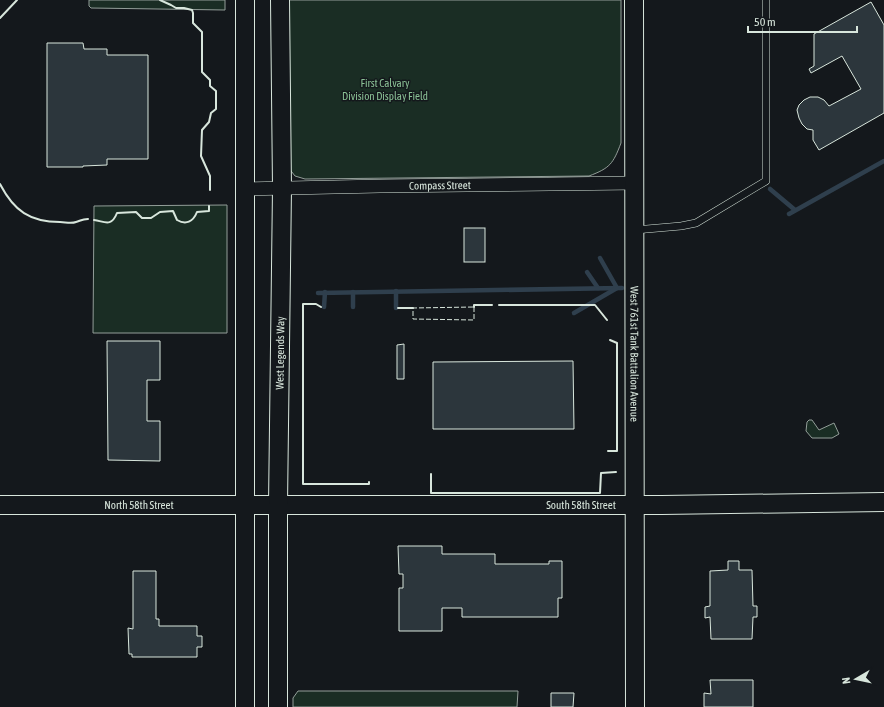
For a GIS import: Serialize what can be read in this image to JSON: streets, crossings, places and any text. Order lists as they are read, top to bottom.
{
  "streets": {
    "street": [
      "Compass Street",
      "West Legends Way",
      "West 761st Tank Battalion Avenue",
      "North 58th Street",
      "South 58th Street"
    ]
  },
  "crossings": [
    ["Compass Street", "West Legends Way"],
    ["Compass Street", "West 761st Tank Battalion Avenue"],
    ["West Legends Way", "North 58th Street"],
    ["West Legends Way", "South 58th Street"],
    ["West 761st Tank Battalion Avenue", "South 58th Street"],
    ["North 58th Street", "South 58th Street"]
  ],
  "parks": ["First Calvary Division Display Field"],
  "scale_bar": "50 m",
  "north": "left"
}
